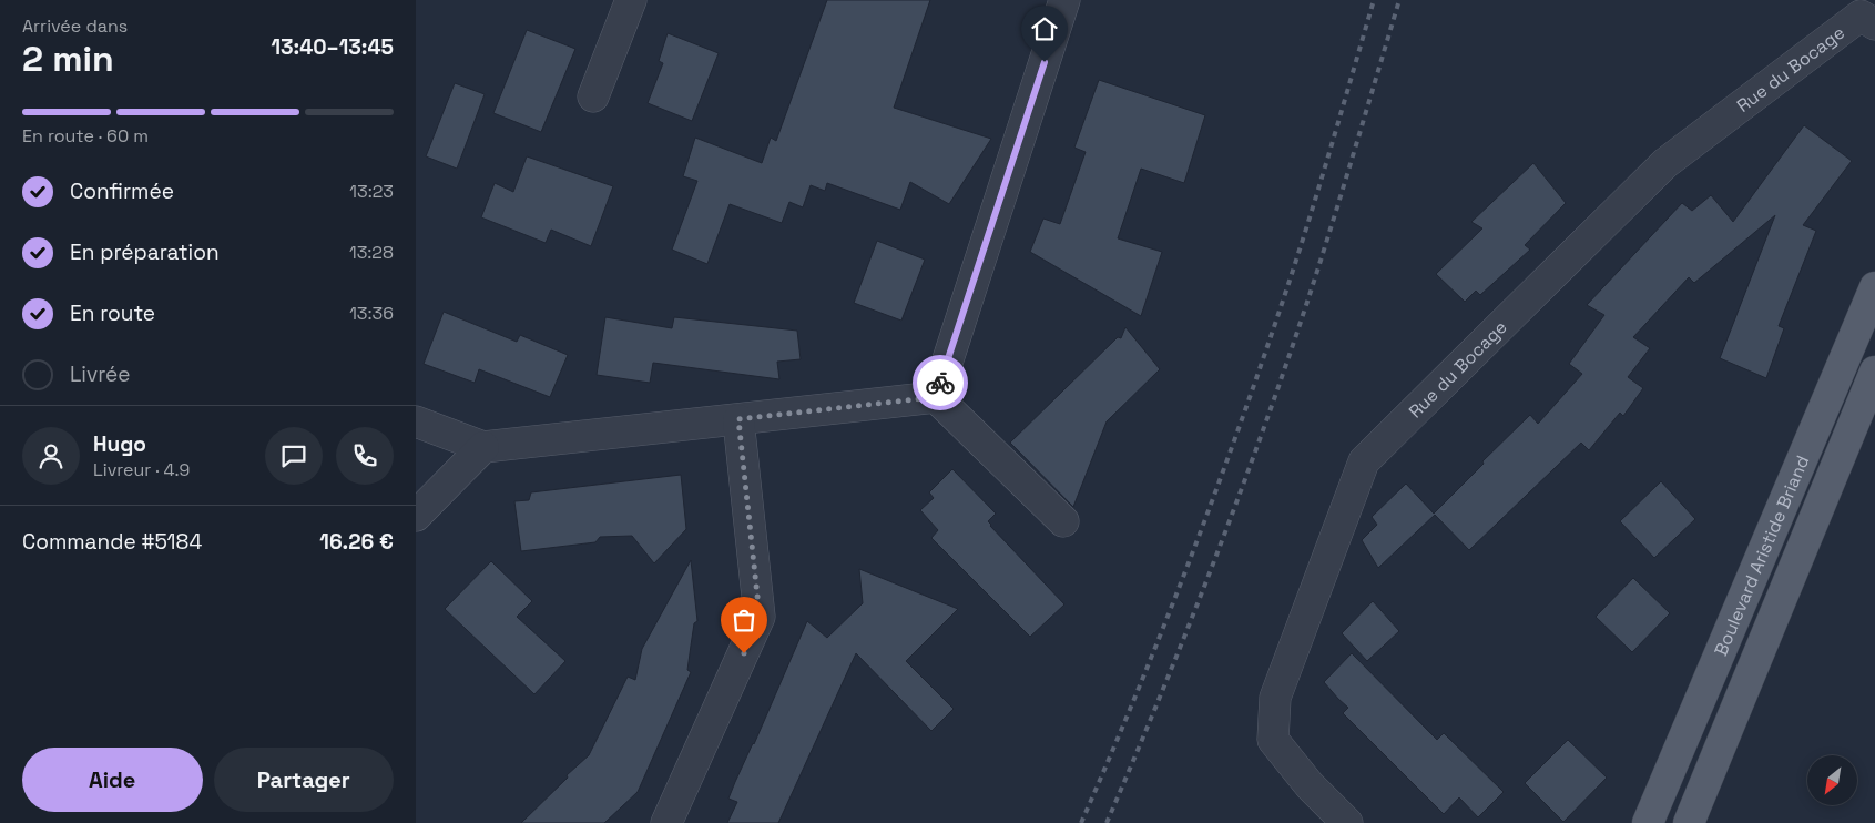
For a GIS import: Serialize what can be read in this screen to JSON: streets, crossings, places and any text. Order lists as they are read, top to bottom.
{
  "streets": {
    "main road": ["Boulevard Aristide Briand"],
    "street": ["Rue du Bocage"]
  },
  "north": "bottom left",
  "page": {
    "heading": ["2 min", "Arrivée dans", "13:40–13:45"],
    "panel": [
      "Hugo",
      "Livreur · 4.9",
      "Commande #5184",
      "16.26 €"
    ],
    "bar": "En route · 60 m",
    "list": [
      ["Confirmée", "13:23"],
      ["En préparation", "13:28"],
      ["En route", "13:36"],
      "Livrée"
    ],
    "buttons": ["Aide", "Partager"]
  }
}
